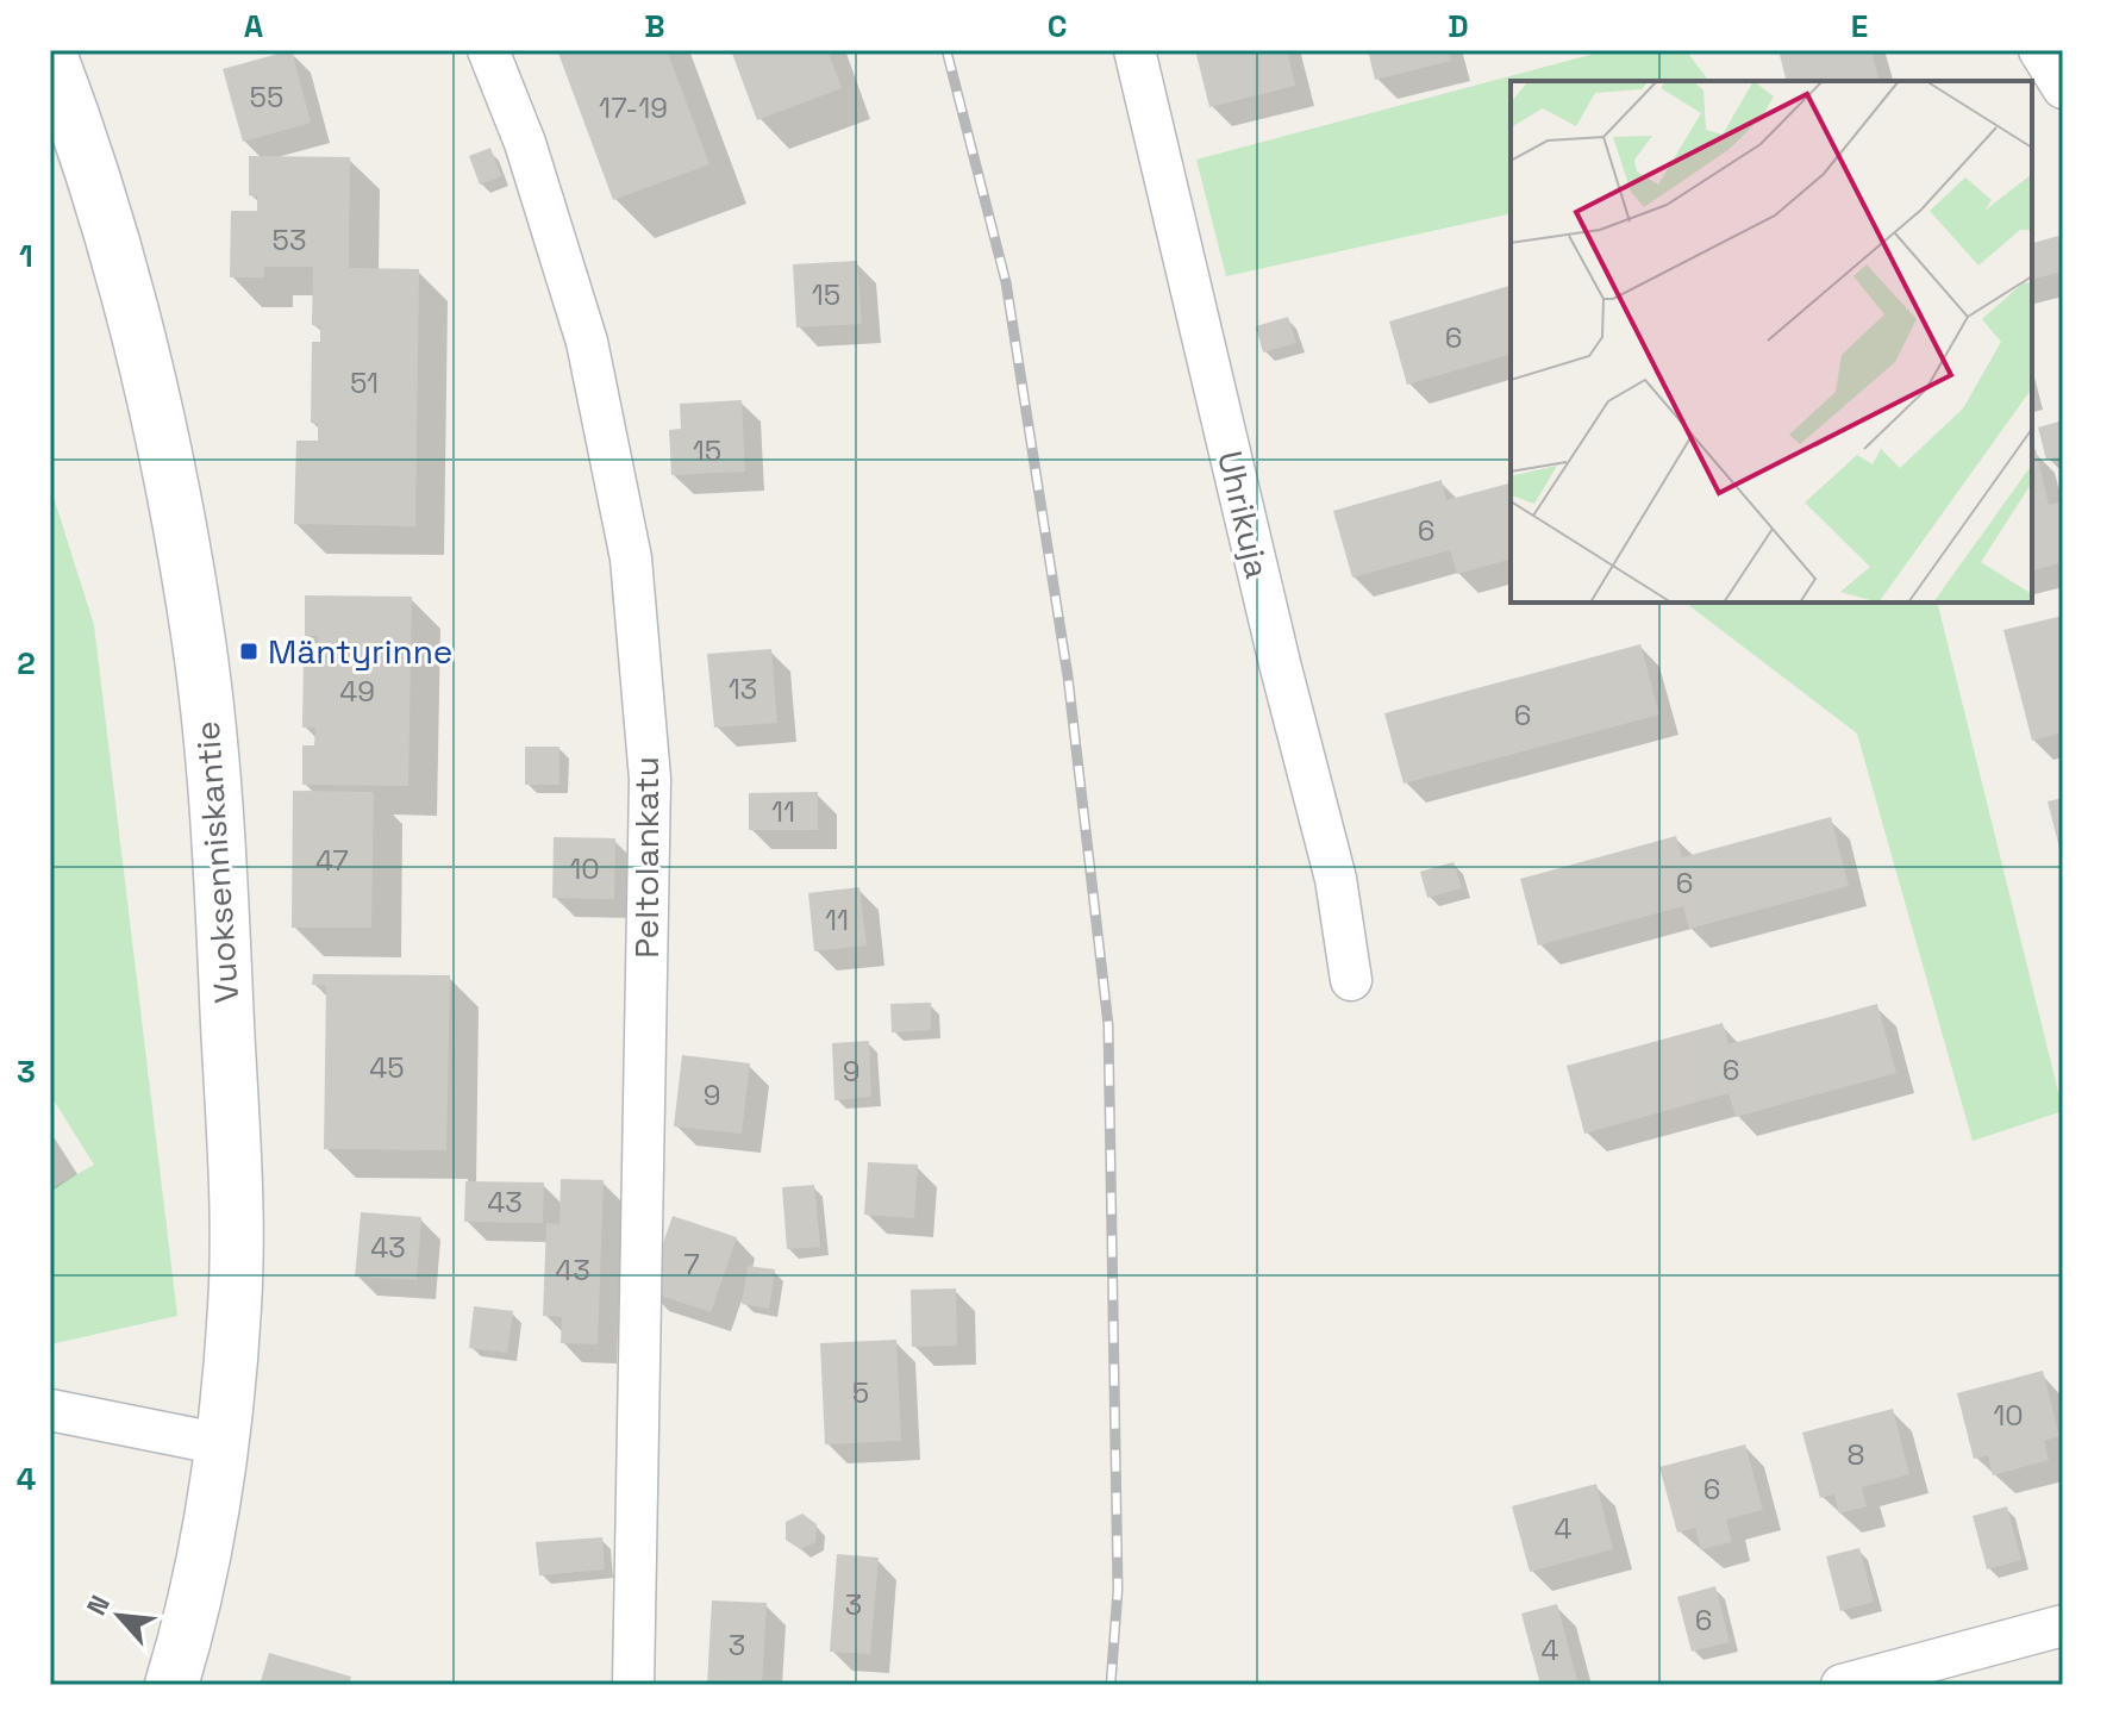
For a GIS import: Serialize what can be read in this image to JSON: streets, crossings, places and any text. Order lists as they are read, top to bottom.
{
  "streets": {
    "street": ["Uhrikuja", "Peltolankatu", "Vuoksenniskantie"]
  },
  "places": {
    "transit": ["Mäntyrinne"]
  },
  "house_numbers": [
    "55",
    "17-19",
    "53",
    "15",
    "6",
    "51",
    "15",
    "6",
    "13",
    "49",
    "6",
    "11",
    "47",
    "10",
    "6",
    "11",
    "45",
    "6",
    "9",
    "9",
    "43",
    "43",
    "7",
    "43",
    "5",
    "10",
    "8",
    "6",
    "4",
    "3",
    "6",
    "3",
    "4"
  ],
  "north": "top left",
  "grid": {
    "columns": [
      "A",
      "B",
      "C",
      "D",
      "E"
    ],
    "rows": [
      "1",
      "2",
      "3",
      "4"
    ]
  }
}
